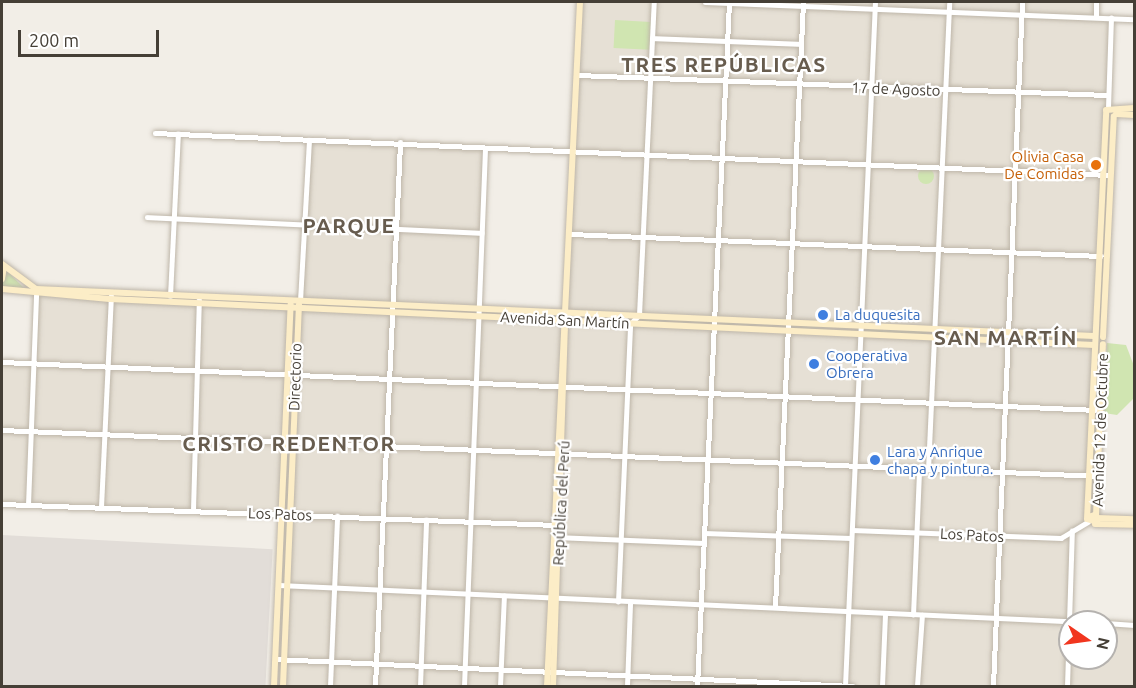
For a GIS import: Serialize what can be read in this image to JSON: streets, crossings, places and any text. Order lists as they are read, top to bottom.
{
  "streets": {
    "main road": [
      "Avenida San Martín",
      "Directorio",
      "Avenida 12 de Octubre",
      "República del Perú"
    ],
    "street": ["17 de Agosto", "Los Patos"]
  },
  "crossings": [
    ["17 de Agosto", "República del Perú"],
    ["Avenida San Martín", "Directorio"],
    ["Avenida San Martín", "Avenida 12 de Octubre"],
    ["Avenida San Martín", "República del Perú"],
    ["Directorio", "Los Patos"],
    ["Avenida 12 de Octubre", "Los Patos"],
    ["República del Perú", "Los Patos"]
  ],
  "districts": [
    "TRES REPÚBLICAS",
    "PARQUE",
    "SAN MARTÍN",
    "CRISTO REDENTOR"
  ],
  "places": [
    "Olivia Casa De Comidas",
    "La duquesita",
    "Cooperativa Obrera",
    "Lara y Anrique chapa y pintura."
  ],
  "scale_bar": "200 m",
  "north": "right"
}
